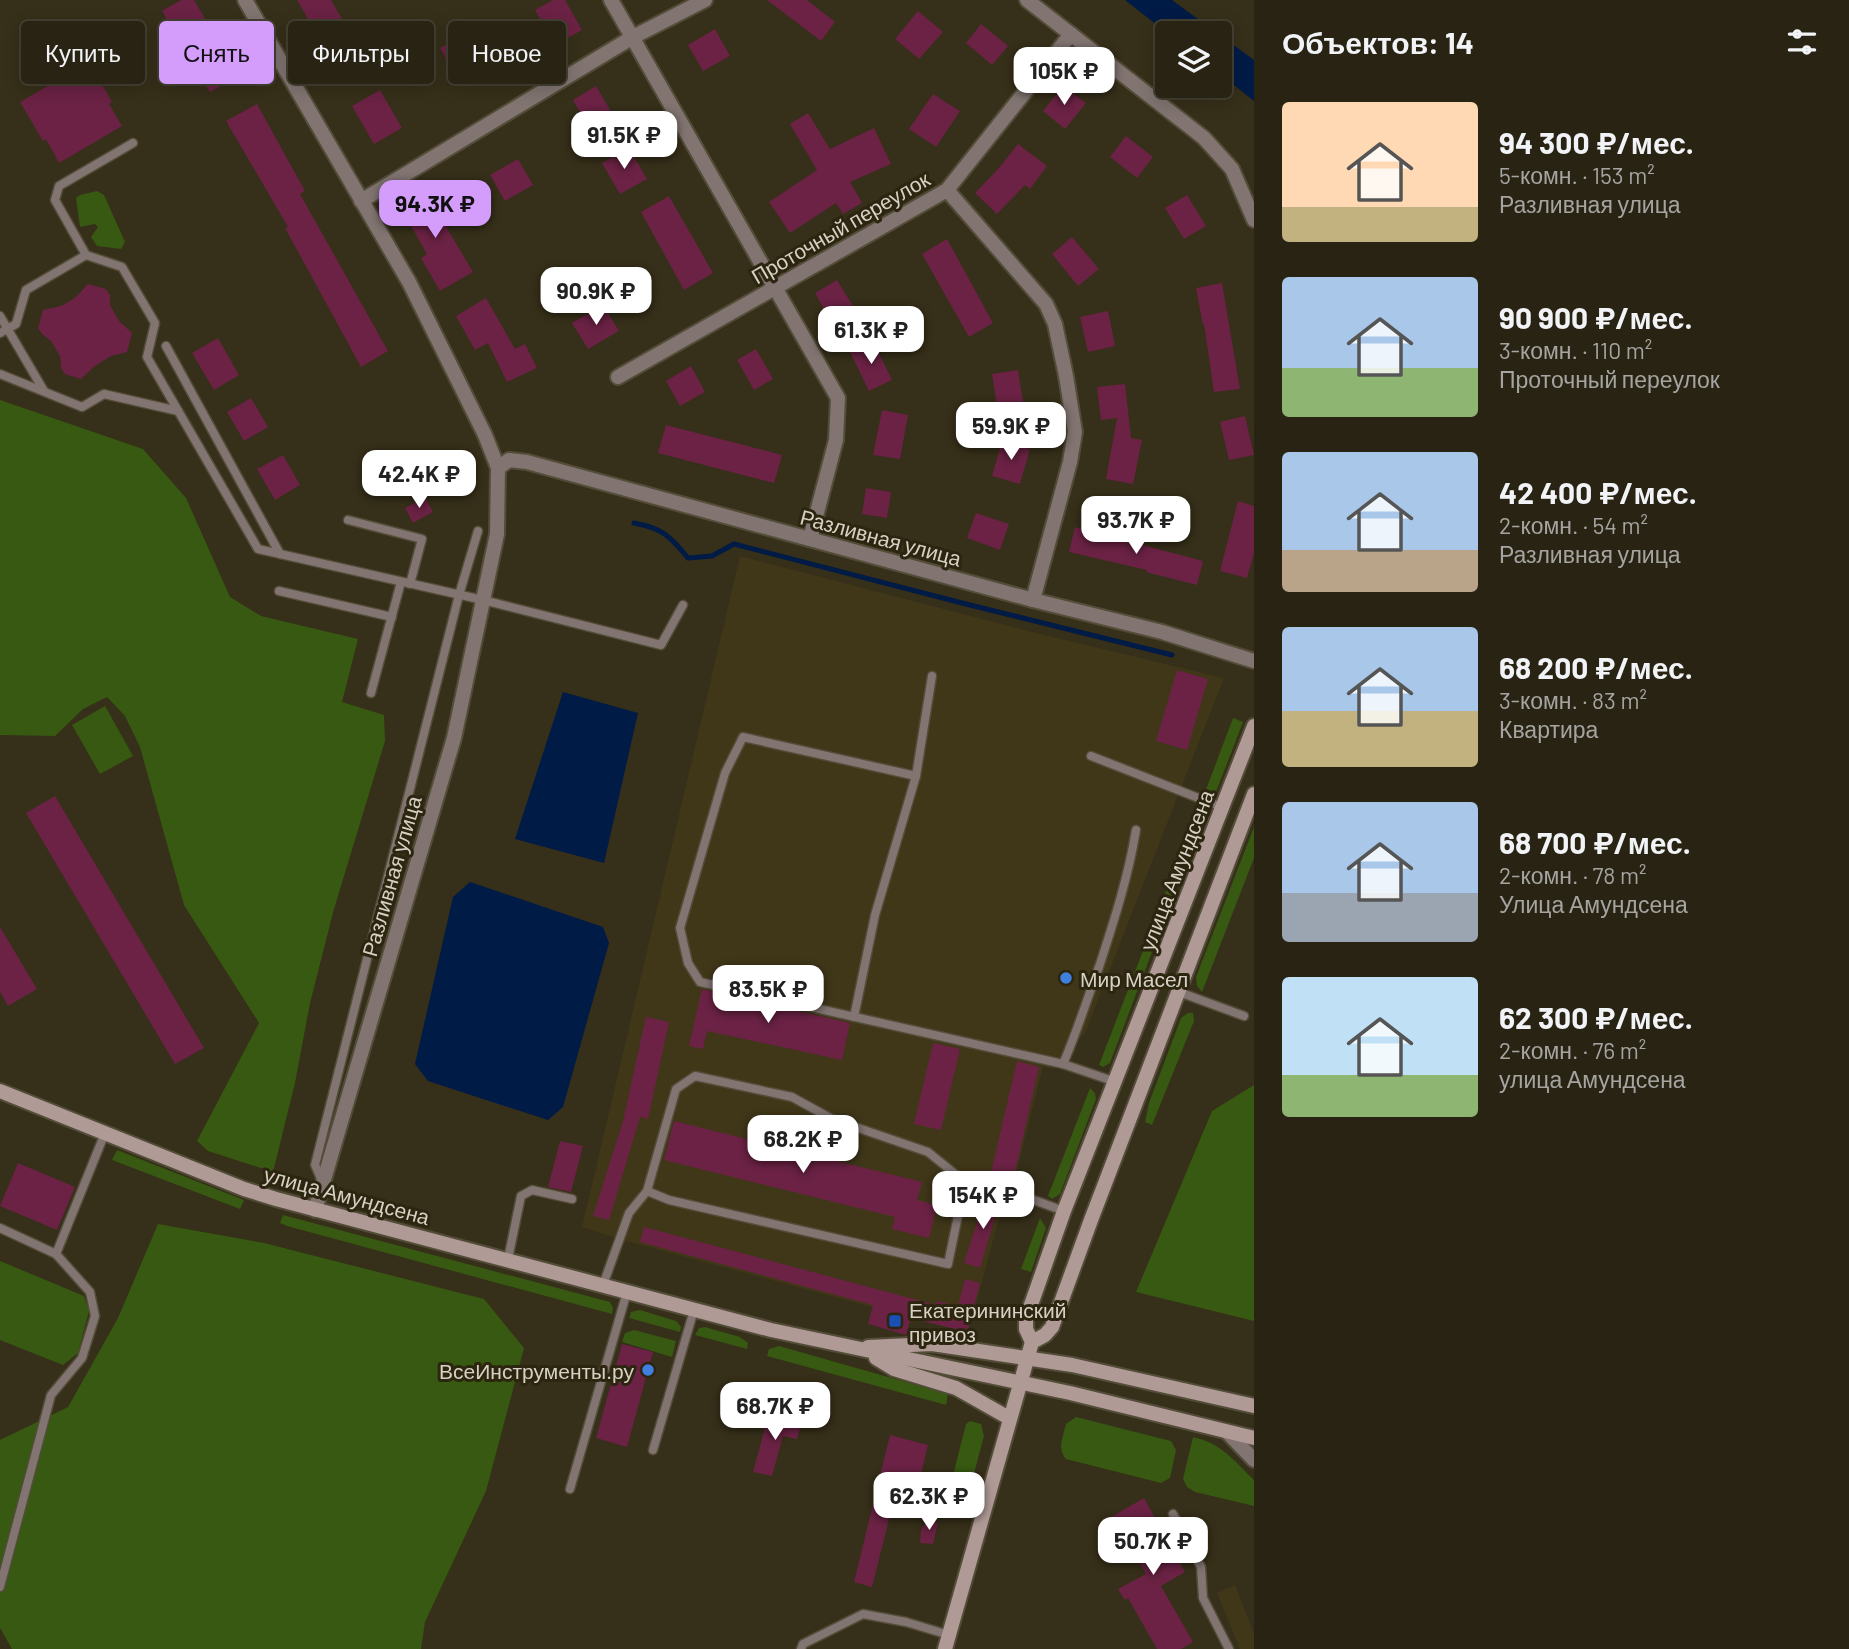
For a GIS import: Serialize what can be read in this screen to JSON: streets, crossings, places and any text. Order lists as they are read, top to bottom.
{
  "streets": {
    "street": ["Проточный переулок", "Разливная улица", "улица Амундсена"]
  },
  "crossings": [
    ["Разливная улица", "улица Амундсена"]
  ],
  "places": {
    "other": ["Мир Масел", "ВсеИнструменты.ру"],
    "transit": ["Екатерининский привоз"]
  },
  "page": {
    "heading": "Объектов: 14",
    "chip": [
      "Купить",
      "Снять",
      "Фильтры",
      "Новое"
    ],
    "price": [
      "105K ₽",
      "91.5K ₽",
      "94.3K ₽",
      "90.9K ₽",
      "61.3K ₽",
      "59.9K ₽",
      "42.4K ₽",
      "93.7K ₽",
      "83.5K ₽",
      "68.2K ₽",
      "154K ₽",
      "68.7K ₽",
      "62.3K ₽",
      "50.7K ₽"
    ],
    "list": [
      {
        "name": "94 300 ₽/мес.",
        "note": "5-комн. · 153 m² · Разливная улица"
      },
      {
        "name": "90 900 ₽/мес.",
        "note": "3-комн. · 110 m² · Проточный переулок"
      },
      {
        "name": "42 400 ₽/мес.",
        "note": "2-комн. · 54 m² · Разливная улица"
      },
      {
        "name": "68 200 ₽/мес.",
        "note": "3-комн. · 83 m² · Квартира"
      },
      {
        "name": "68 700 ₽/мес.",
        "note": "2-комн. · 78 m² · Улица Амундсена"
      },
      {
        "name": "62 300 ₽/мес.",
        "note": "2-комн. · 76 m² · улица Амундсена"
      }
    ]
  }
}
